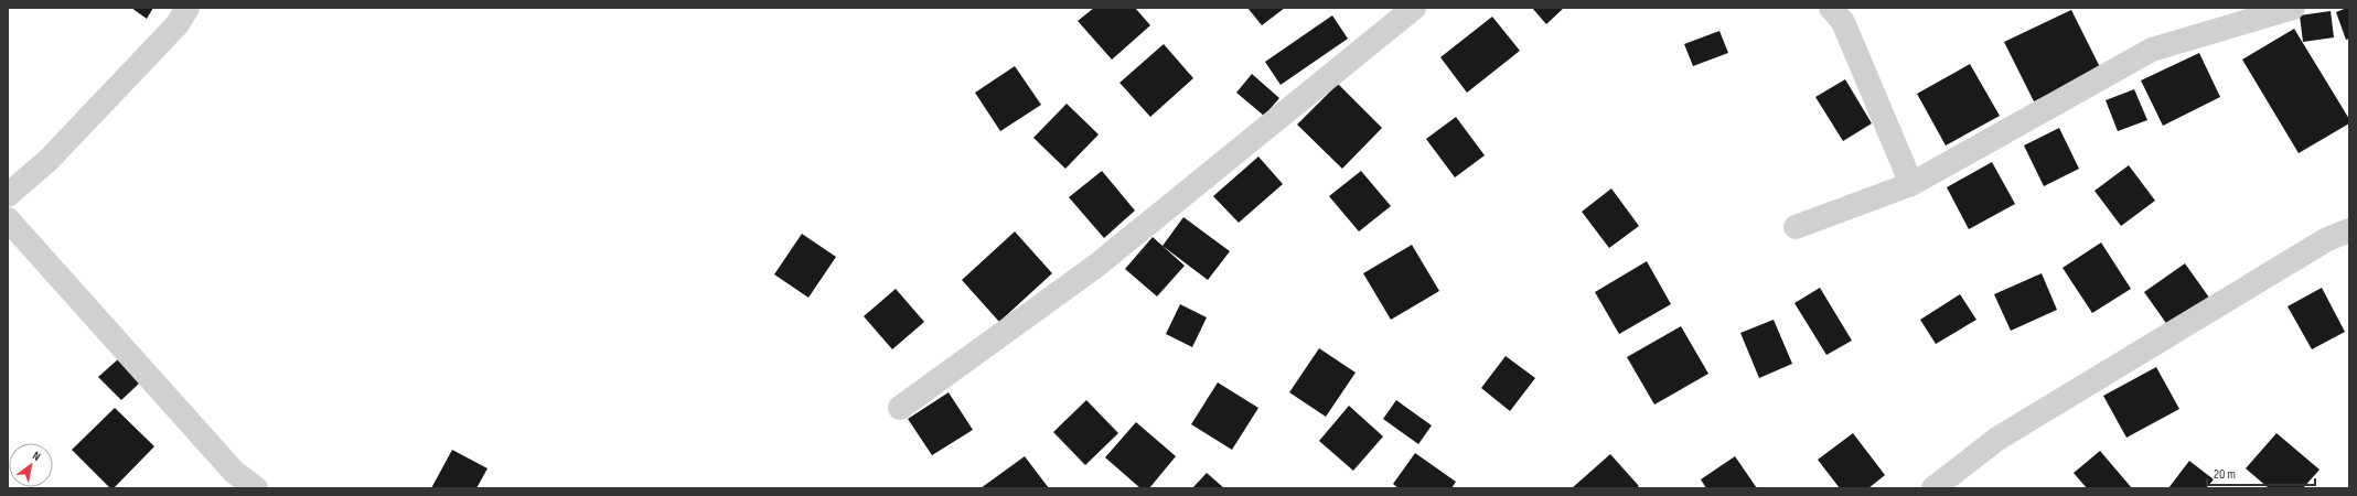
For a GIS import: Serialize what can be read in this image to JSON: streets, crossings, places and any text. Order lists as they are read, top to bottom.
{
  "scale_bar": "20 m",
  "north": "top right"
}
